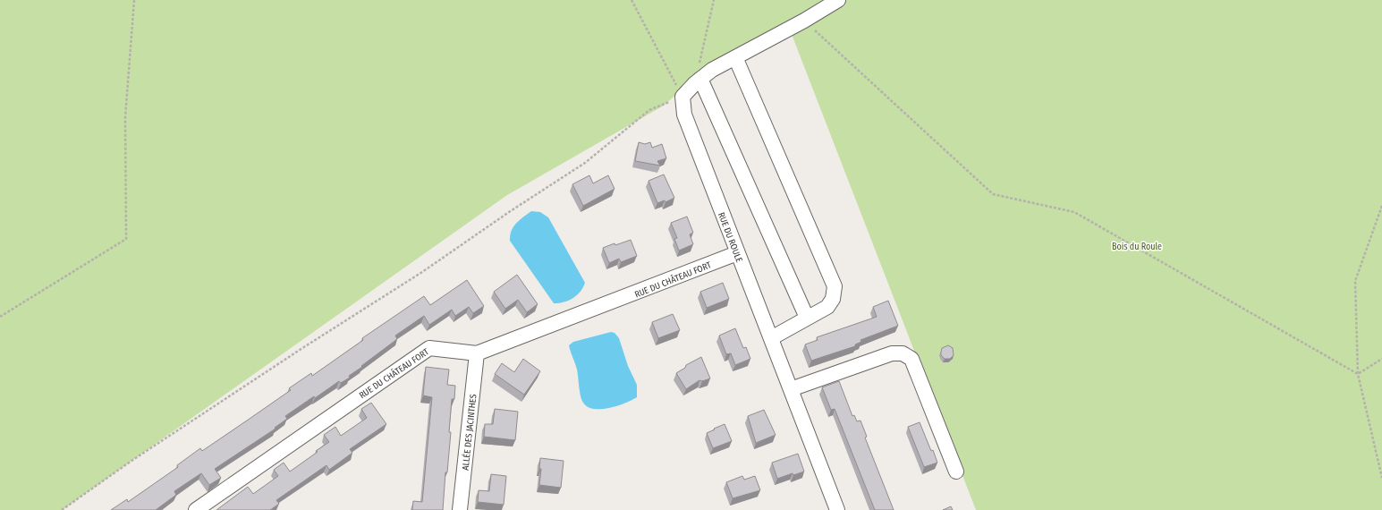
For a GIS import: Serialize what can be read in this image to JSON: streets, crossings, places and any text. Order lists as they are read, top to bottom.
{
  "streets": {
    "street": ["RUE DU ROULE", "RUE DU CHÂTEAU FORT", "ALLÉE DES JACINTHES"]
  },
  "crossings": [
    ["RUE DU ROULE", "RUE DU CHÂTEAU FORT"],
    ["RUE DU CHÂTEAU FORT", "ALLÉE DES JACINTHES"]
  ],
  "parks": ["Bois du Roule"]
}
